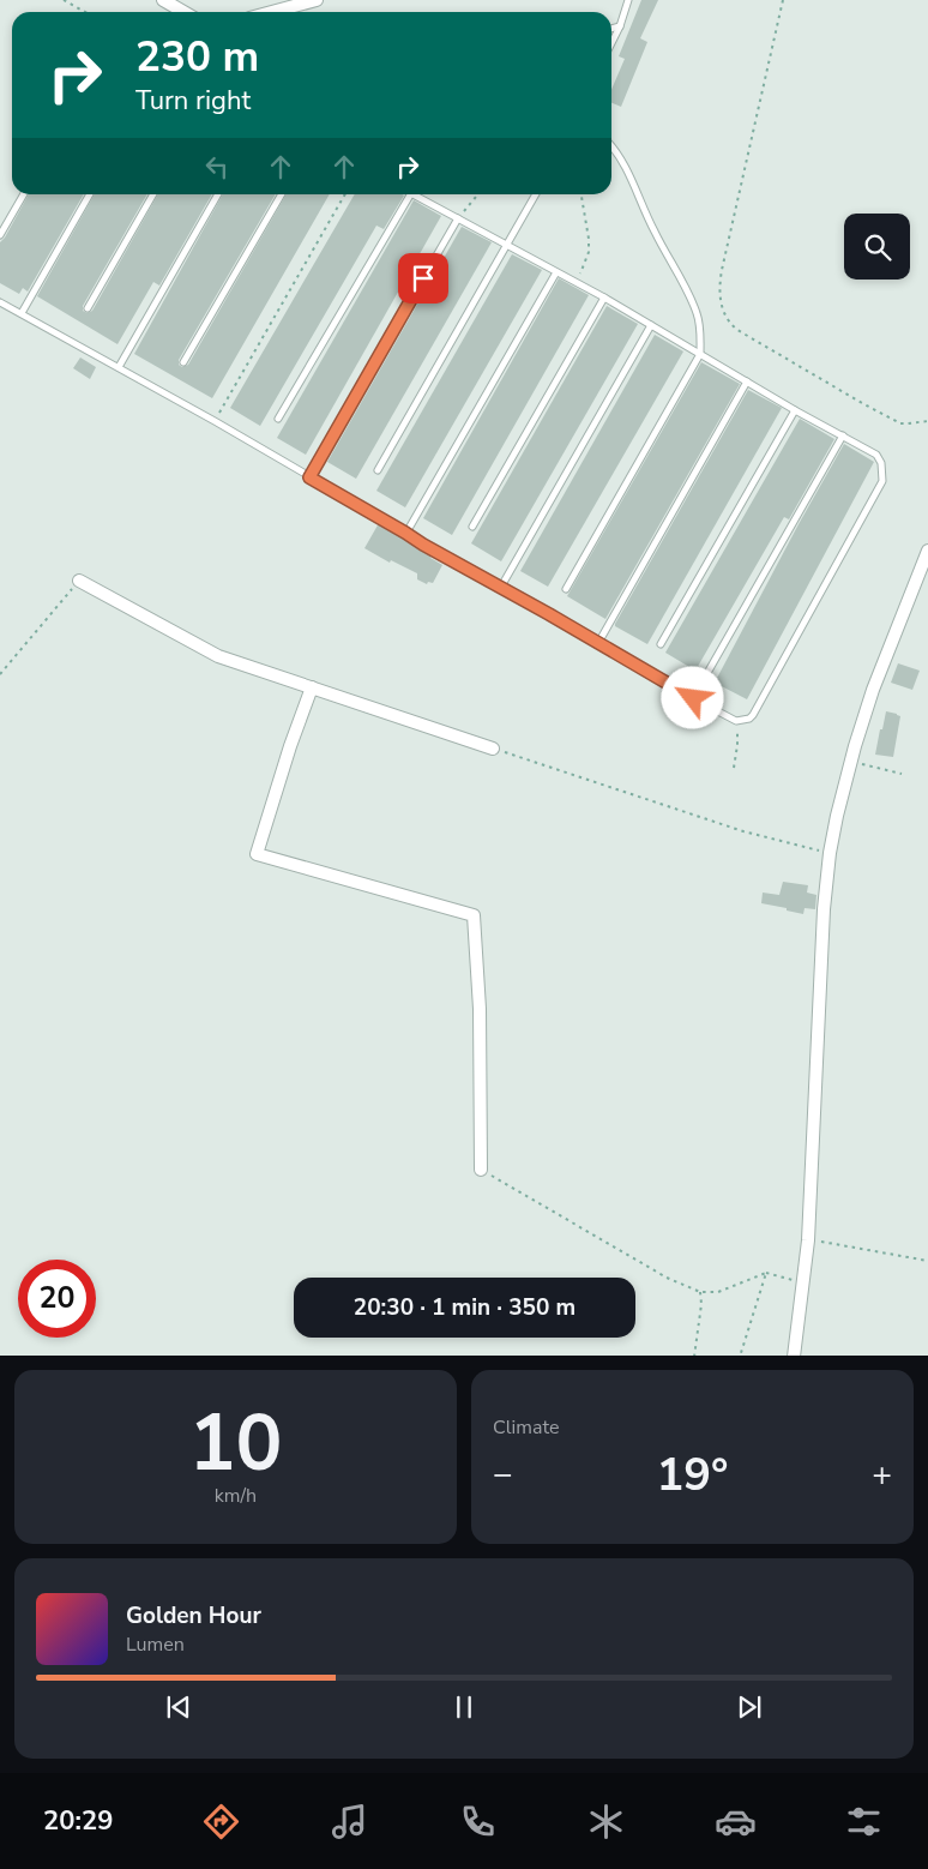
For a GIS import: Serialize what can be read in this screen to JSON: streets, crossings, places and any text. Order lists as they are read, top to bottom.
{
  "page": {
    "turn": ["230 m", "Turn right"],
    "limit": "20",
    "trip": "20:30 · 1 min · 350 m",
    "tile": [
      ["10", "km/h"],
      "Climate"
    ],
    "heat": ["−", "19°", "+"],
    "song": ["Golden Hour", "Lumen"],
    "tabs": "20:29"
  }
}
